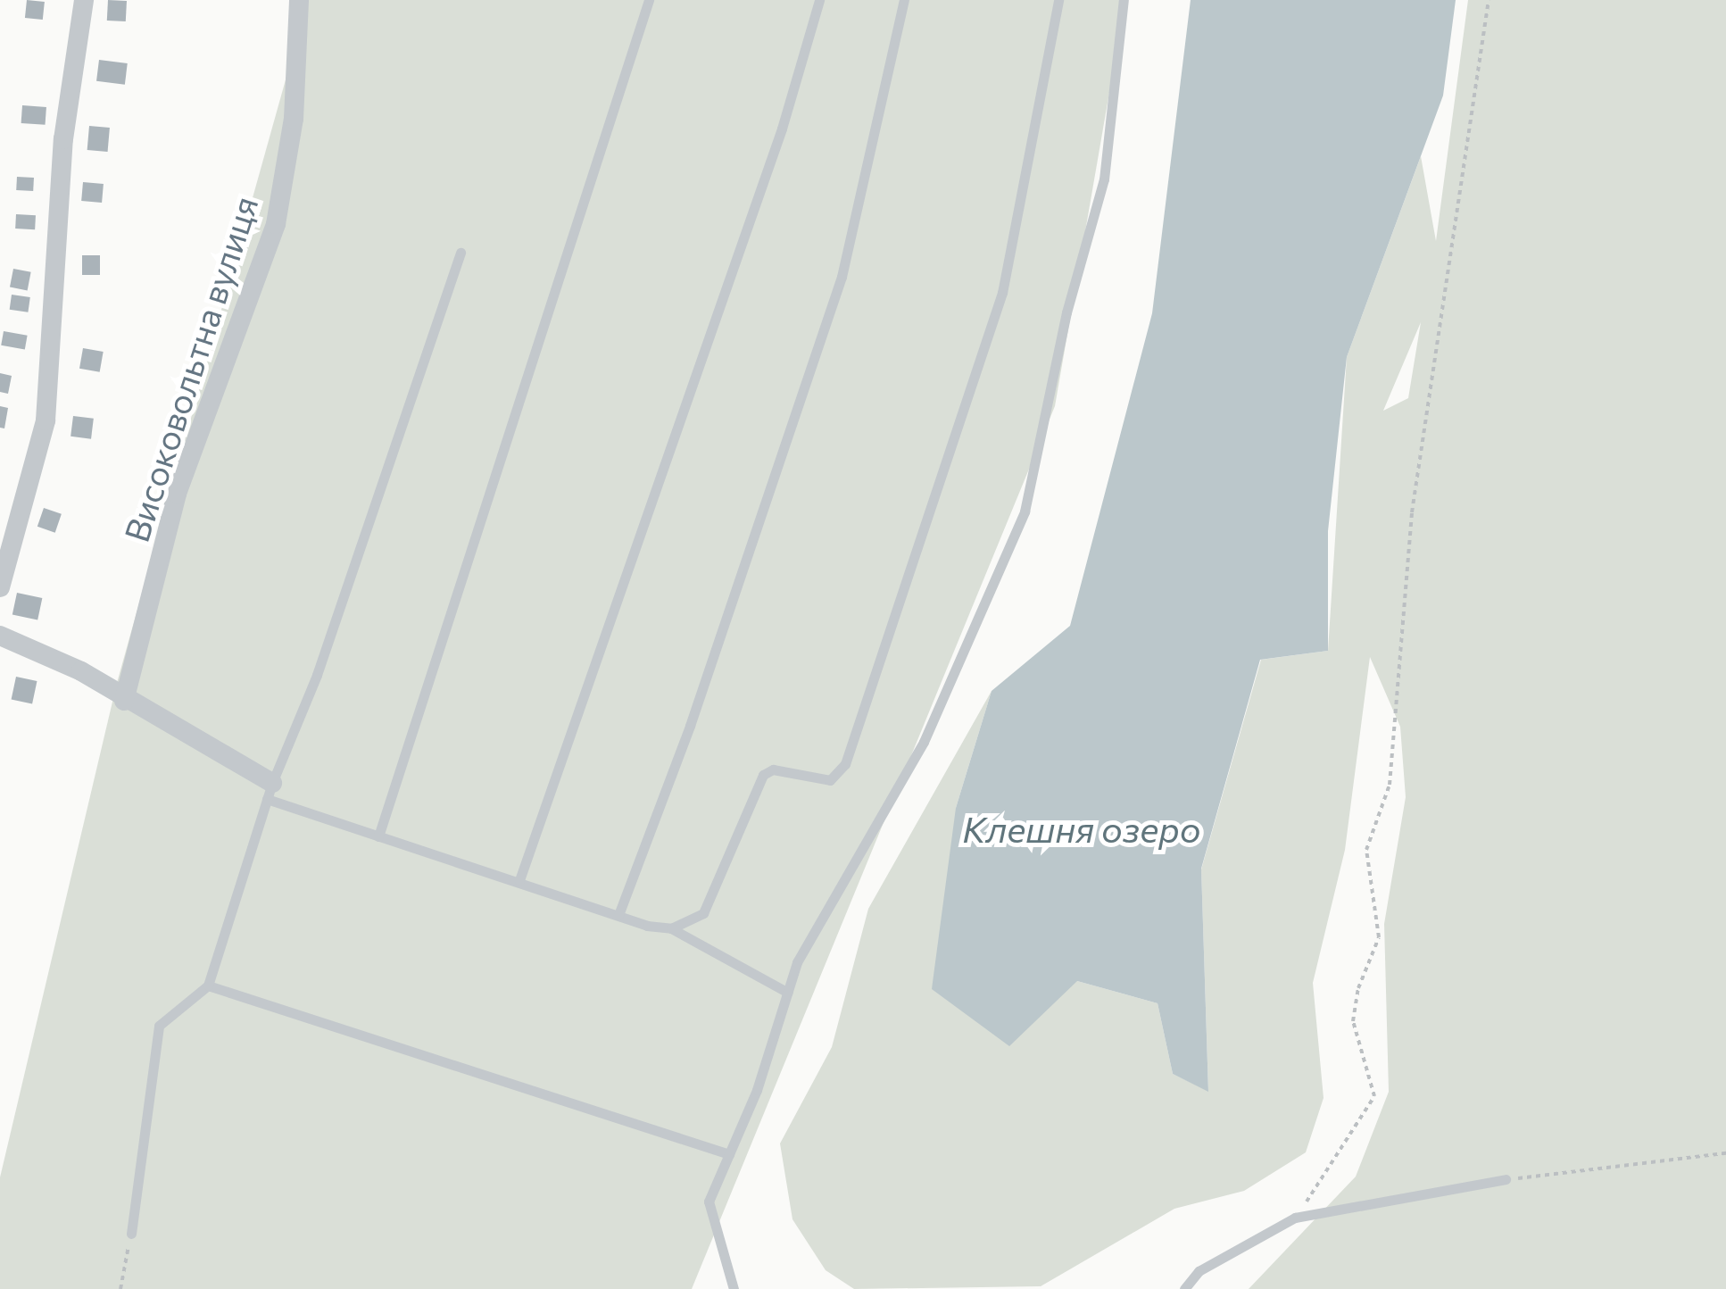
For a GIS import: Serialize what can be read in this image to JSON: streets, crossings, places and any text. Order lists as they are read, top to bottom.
{
  "streets": {
    "street": ["Високовольтна вулиця"]
  },
  "water": ["Клешня озеро"]
}
